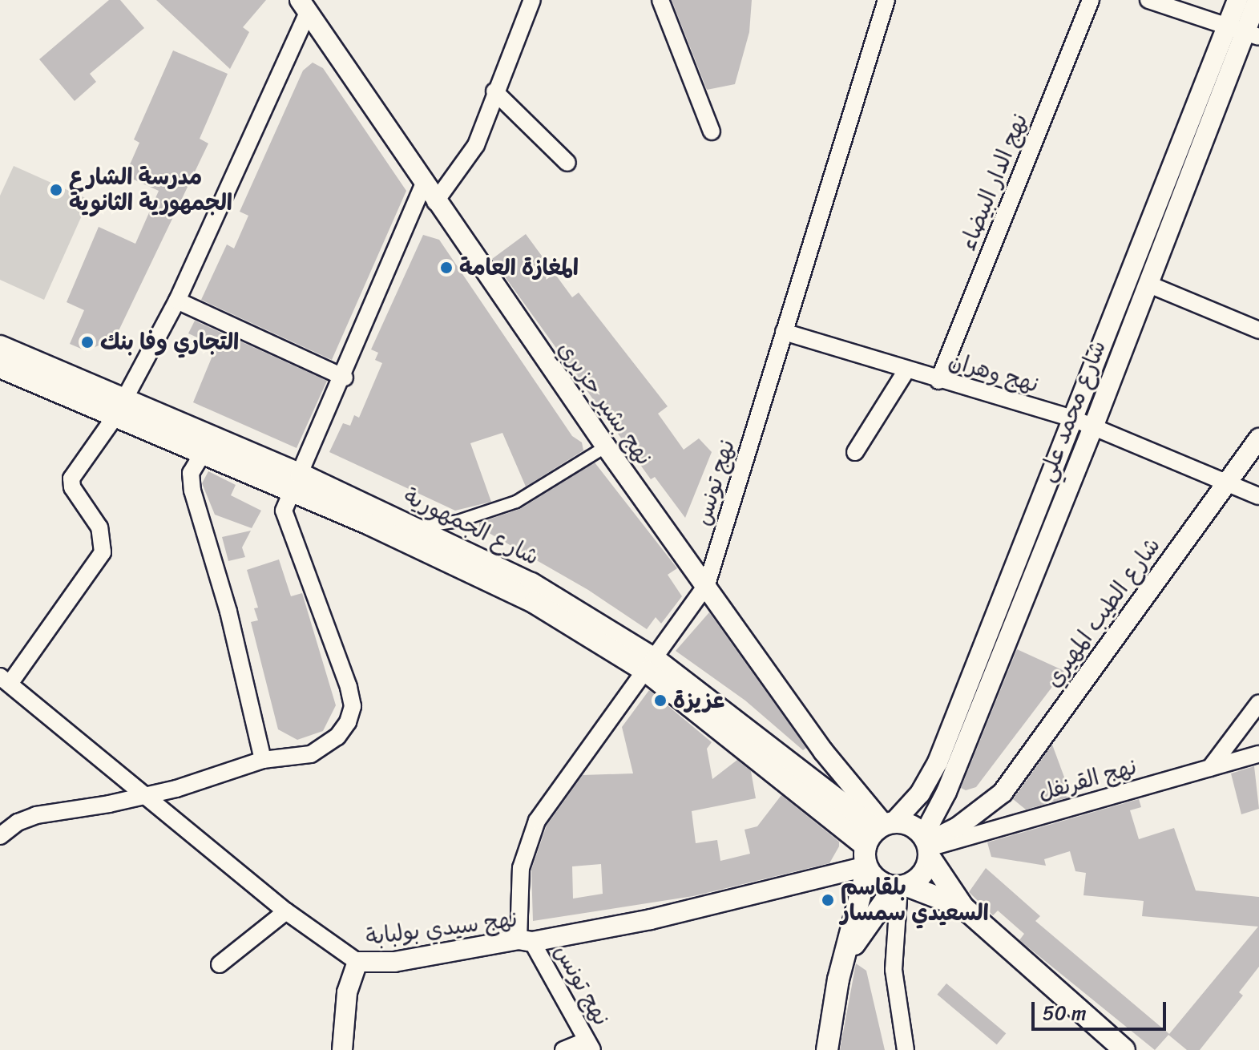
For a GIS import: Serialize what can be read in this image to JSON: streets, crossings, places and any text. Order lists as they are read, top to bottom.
{
  "streets": {
    "main road": ["شارع الجمهورية"],
    "street": [
      "نهج الدار البيضاء",
      "نهج وهران",
      "نهج بشير جزيري",
      "شارع محمد علي",
      "نهج تونس",
      "شارع الطيب المهيري",
      "نهج القرنفل",
      "نهج سيدي بولبابة"
    ]
  },
  "crossings": [
    ["نهج الدار البيضاء", "نهج وهران"],
    ["نهج وهران", "شارع محمد علي"],
    ["نهج وهران", "نهج تونس"],
    ["نهج وهران", "شارع الطيب المهيري"],
    ["نهج بشير جزيري", "شارع محمد علي"],
    ["نهج بشير جزيري", "نهج تونس"],
    ["نهج بشير جزيري", "شارع الجمهورية"],
    ["نهج بشير جزيري", "شارع الطيب المهيري"],
    ["نهج بشير جزيري", "نهج القرنفل"],
    ["نهج بشير جزيري", "نهج سيدي بولبابة"],
    ["شارع محمد علي", "شارع الجمهورية"],
    ["شارع محمد علي", "شارع الطيب المهيري"],
    ["شارع محمد علي", "نهج القرنفل"],
    ["شارع محمد علي", "نهج سيدي بولبابة"],
    ["نهج تونس", "شارع الجمهورية"],
    ["نهج تونس", "نهج سيدي بولبابة"],
    ["شارع الجمهورية", "شارع الطيب المهيري"],
    ["شارع الجمهورية", "نهج القرنفل"],
    ["شارع الجمهورية", "نهج سيدي بولبابة"],
    ["شارع الطيب المهيري", "نهج القرنفل"],
    ["شارع الطيب المهيري", "نهج سيدي بولبابة"],
    ["نهج القرنفل", "نهج سيدي بولبابة"]
  ],
  "places": [
    "مدرسة الشارع الجمهورية الثانوية",
    "المغازة العامة",
    "التجاري وفا بنك",
    "عزيزة",
    "بلقاسم السعيدي سمسار"
  ],
  "scale_bar": "50 m"
}
